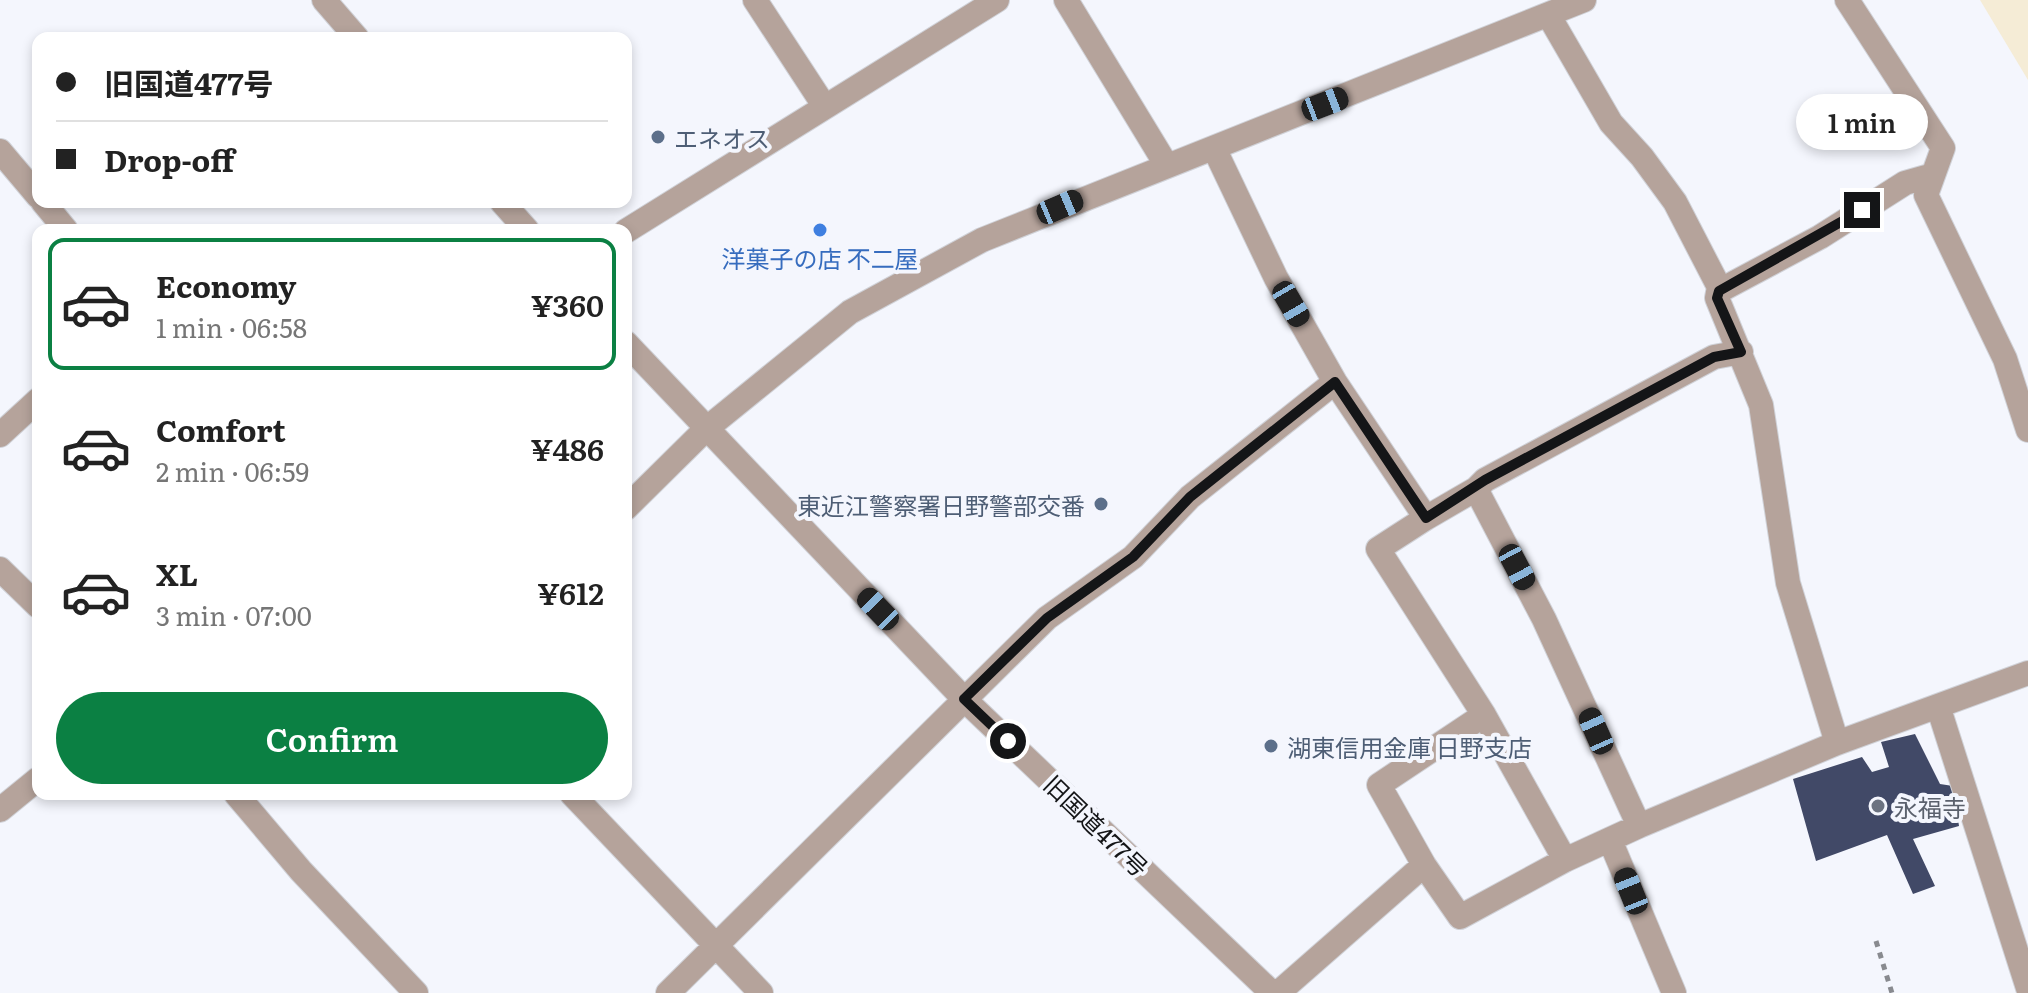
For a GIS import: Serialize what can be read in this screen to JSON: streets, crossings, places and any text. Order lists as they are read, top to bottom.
{
  "streets": {
    "street": ["旧国道477号"]
  },
  "places": [
    "エネオス",
    "洋菓子の店 不二屋",
    "東近江警察署日野警部交番",
    "湖東信用金庫 日野支店",
    "永福寺"
  ],
  "page": {
    "banner": ["旧国道477号", "Drop-off"],
    "bubble": "1 min",
    "list": [
      {
        "name": "Economy",
        "note": "1 min · 06:58",
        "value": "¥360"
      },
      {
        "name": "Comfort",
        "note": "2 min · 06:59",
        "value": "¥486"
      },
      {
        "name": "XL",
        "note": "3 min · 07:00",
        "value": "¥612"
      }
    ],
    "buttons": "Confirm"
  }
}
